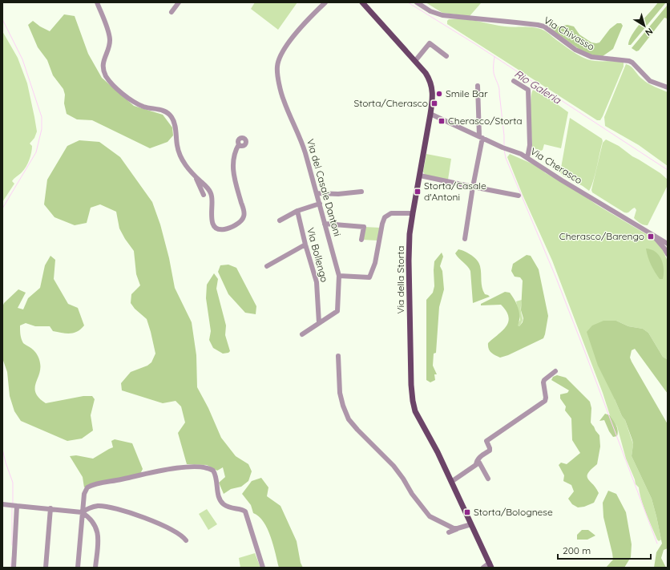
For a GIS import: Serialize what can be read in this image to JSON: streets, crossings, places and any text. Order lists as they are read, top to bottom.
{
  "streets": {
    "main road": ["Via della Storta"],
    "street": [
      "Via Chivasso",
      "Via Cherasco",
      "Via del Casale Dantoni",
      "Via Bollengo"
    ]
  },
  "crossings": [
    ["Via Cherasco", "Via della Storta"],
    ["Via del Casale Dantoni", "Via Bollengo"]
  ],
  "water": ["Rio Galeria"],
  "places": {
    "other": ["Smile Bar"],
    "transit": [
      "Storta/Cherasco",
      "Cherasco/Storta",
      "Storta/Casale d'Antoni",
      "Cherasco/Barengo",
      "Storta/Bolognese"
    ]
  },
  "scale_bar": "200 m",
  "north": "bottom right"
}
